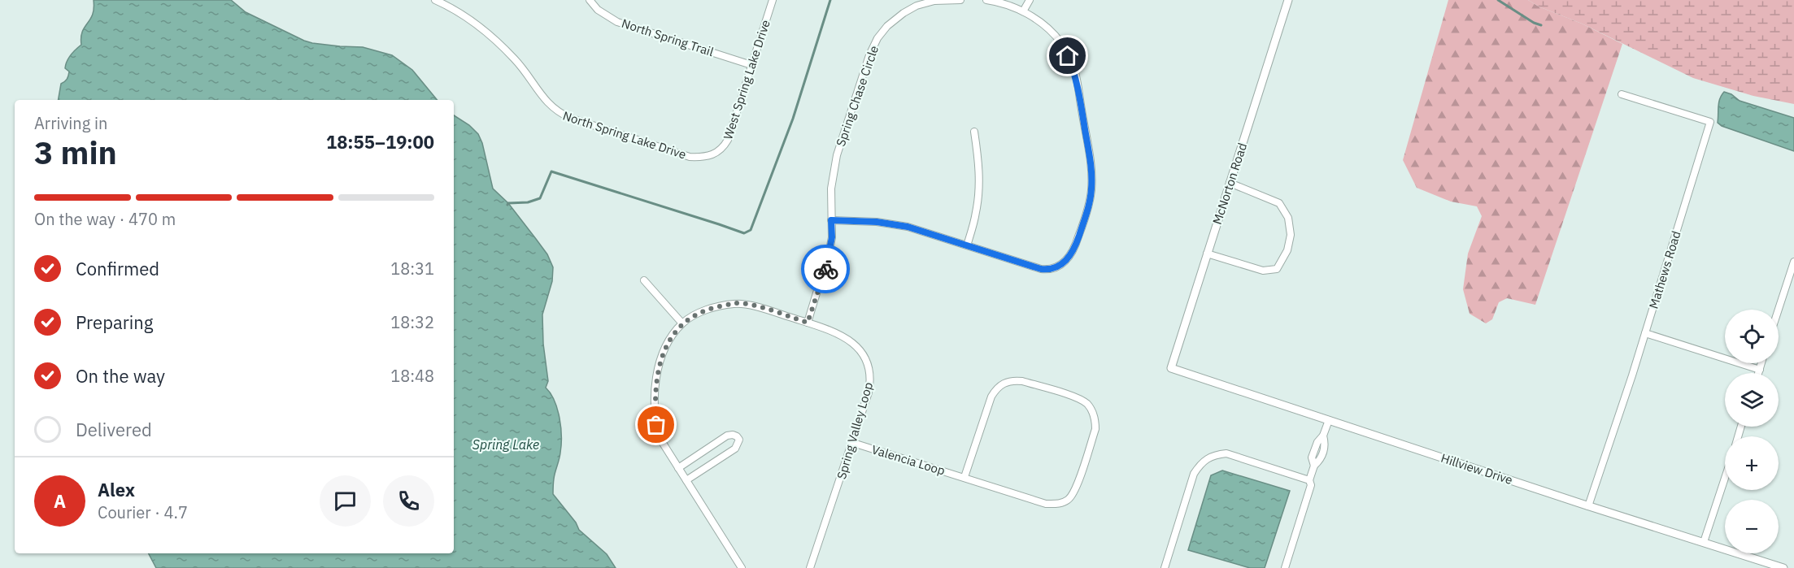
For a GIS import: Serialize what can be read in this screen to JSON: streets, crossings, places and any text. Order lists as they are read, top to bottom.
{
  "streets": {
    "street": [
      "North Spring Trail",
      "West Spring Lake Drive",
      "Spring Chase Circle",
      "North Spring Lake Drive",
      "McNorton Road",
      "Mathews Road",
      "Spring Valley Loop",
      "Valencia Loop",
      "Hillview Drive"
    ]
  },
  "crossings": [
    ["North Spring Trail", "West Spring Lake Drive"],
    ["West Spring Lake Drive", "North Spring Lake Drive"],
    ["Spring Chase Circle", "Spring Valley Loop"],
    ["McNorton Road", "Hillview Drive"],
    ["Mathews Road", "Hillview Drive"],
    ["Spring Valley Loop", "Valencia Loop"]
  ],
  "water": ["Spring Lake"],
  "page": {
    "heading": ["3 min", "Arriving in", "18:55–19:00"],
    "panel": ["Alex", "Courier · 4.7"],
    "bar": "On the way · 470 m",
    "list": [
      ["Confirmed", "18:31"],
      ["Preparing", "18:32"],
      ["On the way", "18:48"],
      "Delivered"
    ],
    "map_buttons": ["+", "−"],
    "round": "A"
  }
}
